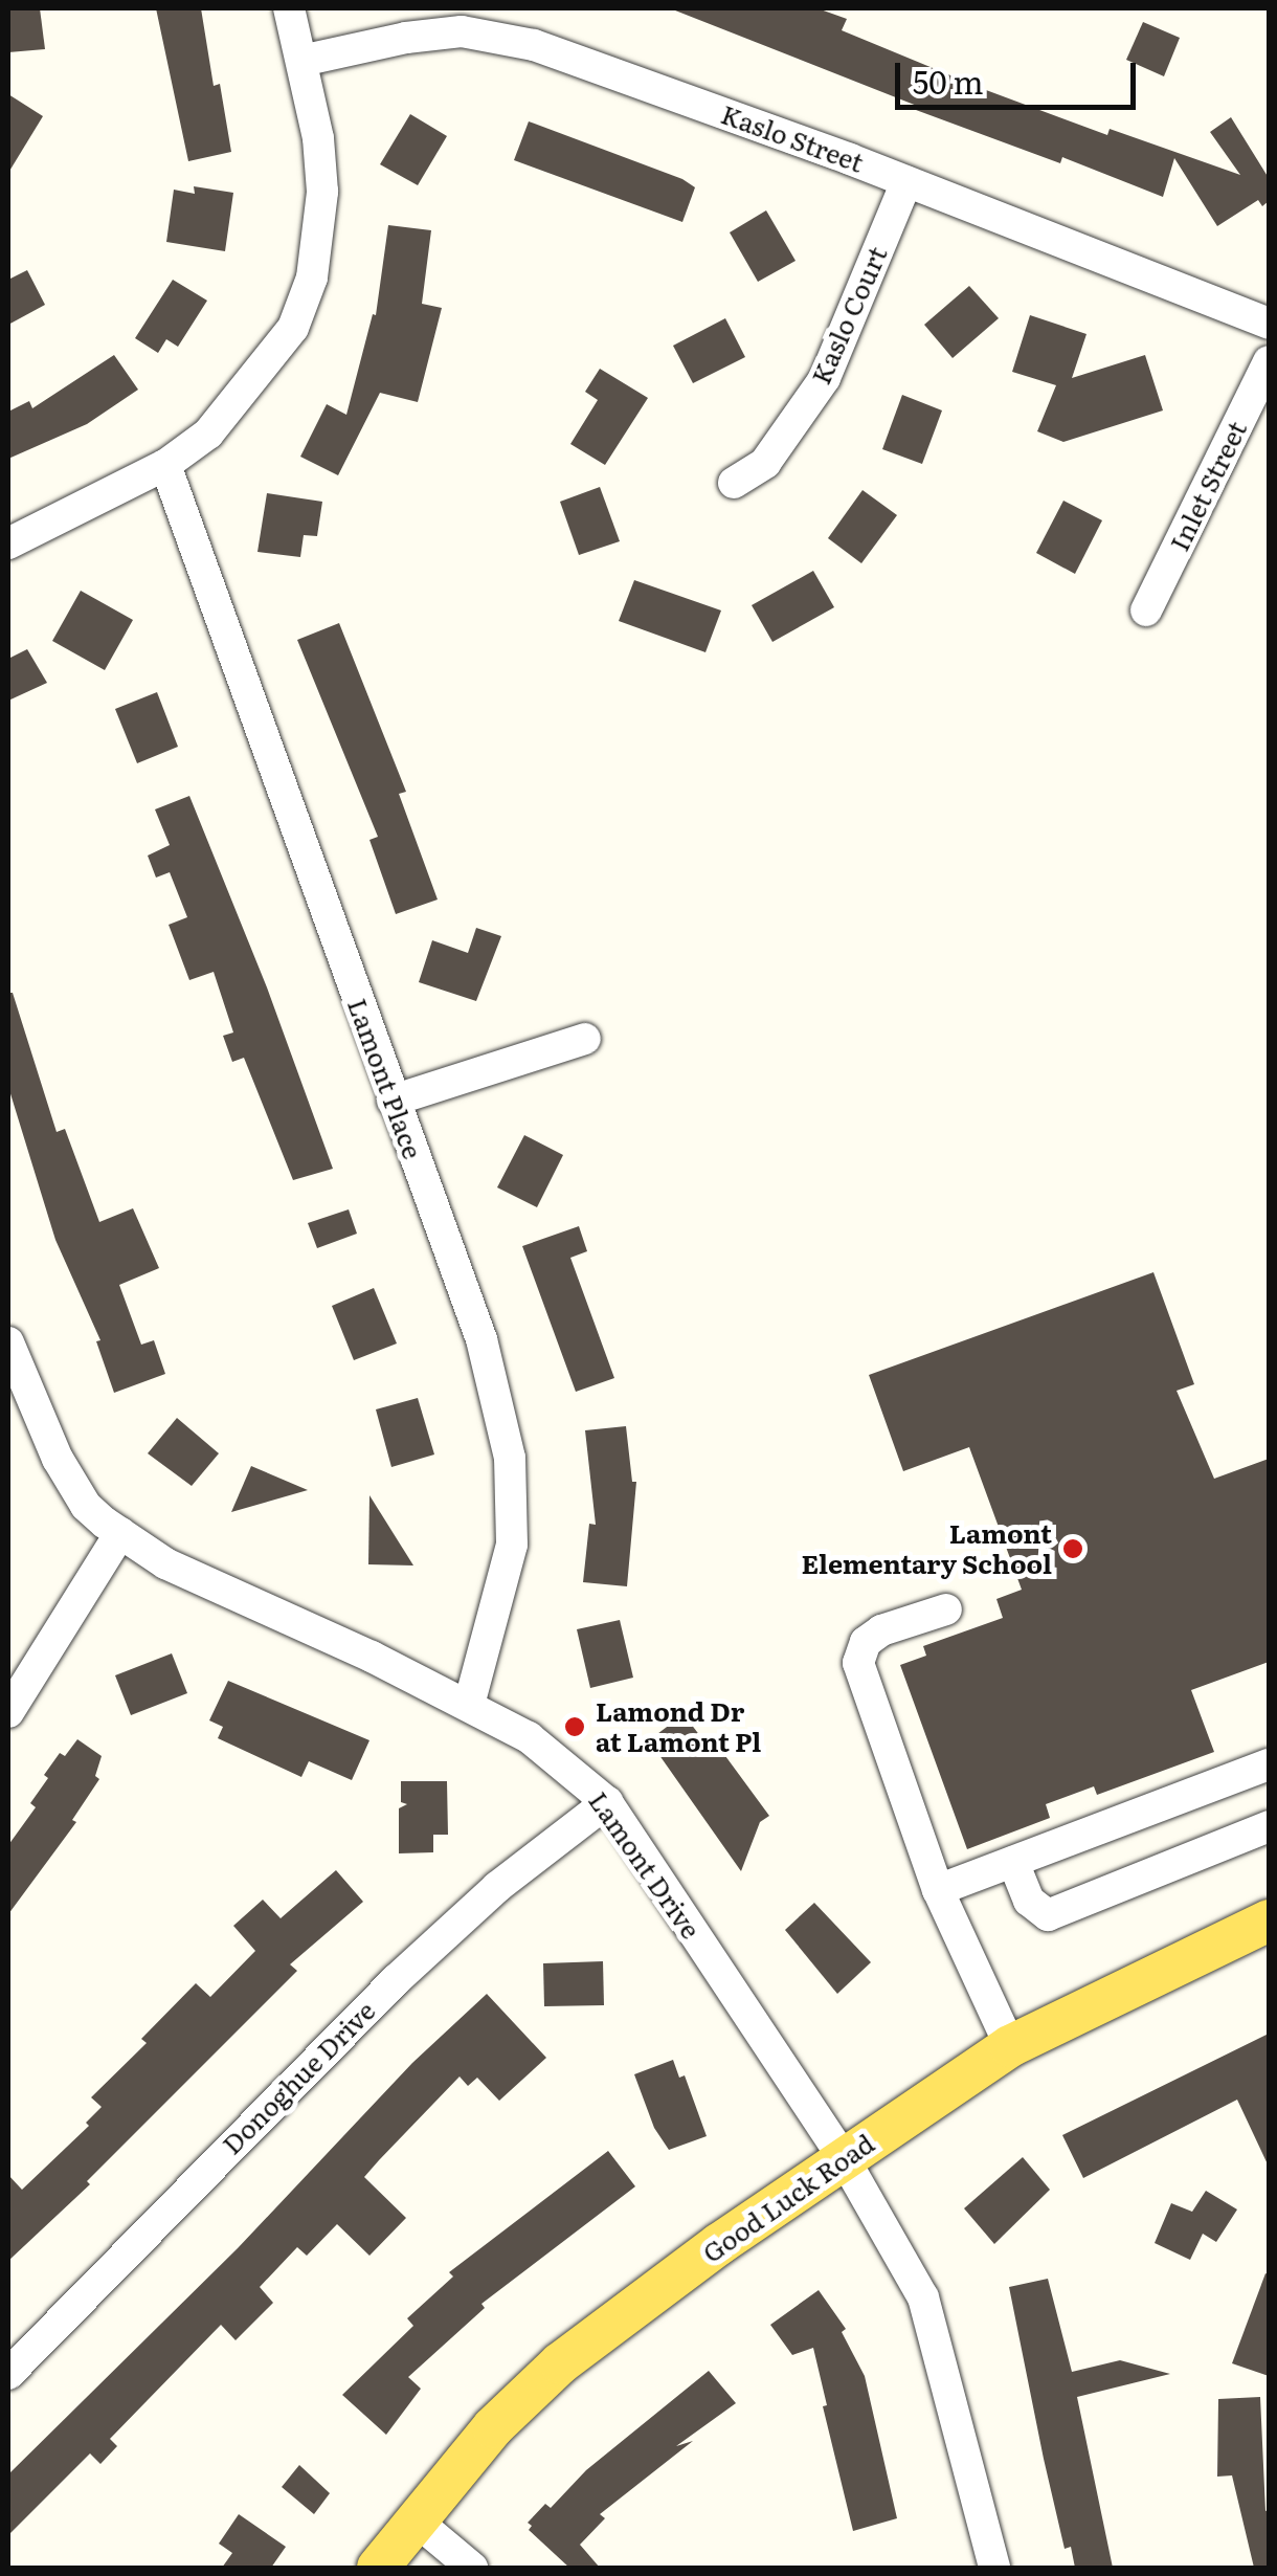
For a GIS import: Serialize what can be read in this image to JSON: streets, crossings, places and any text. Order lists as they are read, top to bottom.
{
  "streets": {
    "main road": ["Good Luck Road"],
    "street": [
      "Kaslo Street",
      "Kaslo Court",
      "Inlet Street",
      "Lamont Place",
      "Lamont Drive",
      "Donoghue Drive"
    ]
  },
  "crossings": [
    ["Kaslo Street", "Kaslo Court"],
    ["Lamont Place", "Lamont Drive"],
    ["Lamont Drive", "Donoghue Drive"],
    ["Lamont Drive", "Good Luck Road"]
  ],
  "places": ["Lamont Elementary School", "Lamond Dr at Lamont Pl"],
  "scale_bar": "50 m"
}
